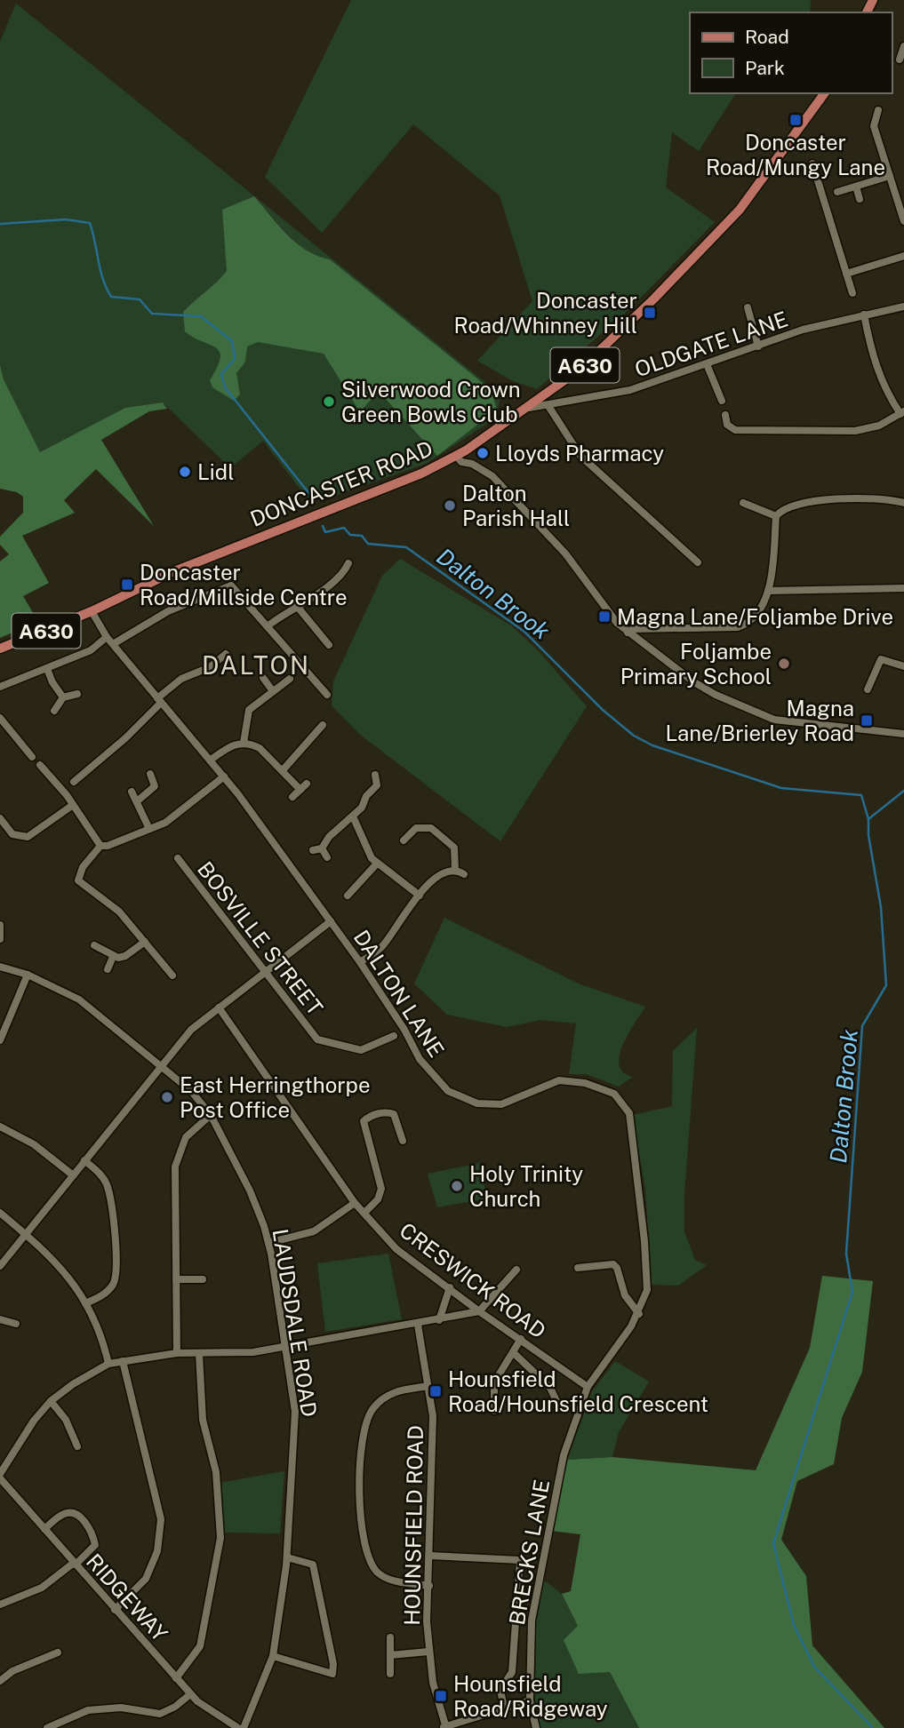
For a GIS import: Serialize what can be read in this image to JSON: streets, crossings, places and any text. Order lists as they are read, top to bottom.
{
  "streets": {
    "main road": ["A630", "DONCASTER ROAD"],
    "street": [
      "OLDGATE LANE",
      "BOSVILLE STREET",
      "DALTON LANE",
      "CRESWICK ROAD",
      "LAUDSDALE ROAD",
      "HOUNSFIELD ROAD",
      "BRECKS LANE",
      "RIDGEWAY"
    ]
  },
  "crossings": [
    ["OLDGATE LANE", "DONCASTER ROAD"],
    ["DONCASTER ROAD", "DALTON LANE"],
    ["DALTON LANE", "CRESWICK ROAD"],
    ["DALTON LANE", "BRECKS LANE"],
    ["CRESWICK ROAD", "BRECKS LANE"],
    ["HOUNSFIELD ROAD", "BRECKS LANE"]
  ],
  "districts": ["DALTON"],
  "water": ["Dalton Brook"],
  "places": {
    "transit": [
      "Doncaster Road/Mungy Lane",
      "Doncaster Road/Whinney Hill",
      "Doncaster Road/Millside Centre",
      "Magna Lane/Foljambe Drive",
      "Magna Lane/Brierley Road",
      "Hounsfield Road/Hounsfield Crescent",
      "Hounsfield Road/Ridgeway"
    ],
    "other": [
      "Silverwood Crown Green Bowls Club",
      "Lloyds Pharmacy",
      "Lidl",
      "Dalton Parish Hall",
      "Foljambe Primary School",
      "East Herringthorpe Post Office",
      "Holy Trinity Church"
    ]
  },
  "legend": ["Road", "Park"]
}
